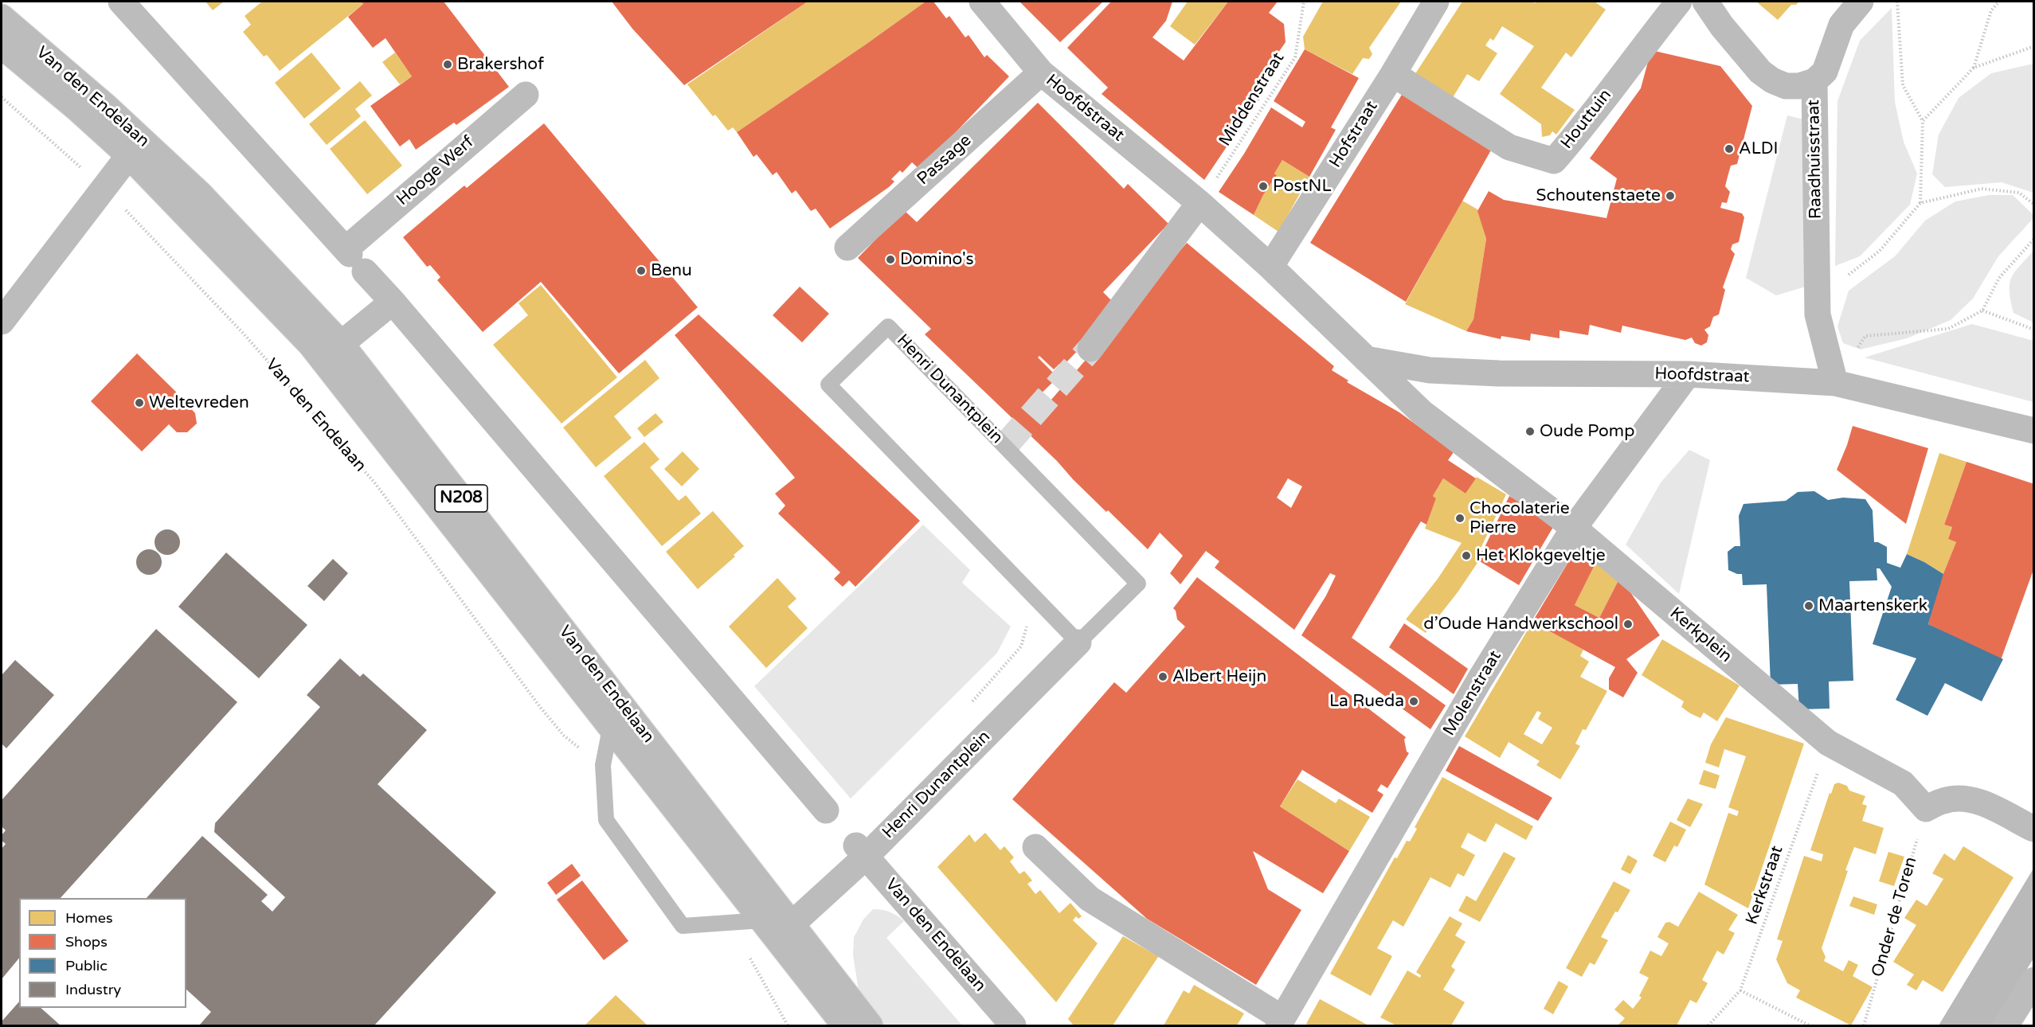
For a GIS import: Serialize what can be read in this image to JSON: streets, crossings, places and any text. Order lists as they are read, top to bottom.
{
  "streets": {
    "street": [
      "Van den Endelaan",
      "Hoofdstraat",
      "Houttuin",
      "Hofstraat",
      "Raadhuisstraat",
      "Passage",
      "Hooge Werf",
      "Henri Dunantplein",
      "N208",
      "Kerkplein",
      "Molenstraat"
    ],
    "path": ["Middenstraat", "Kerkstraat", "Onder de Toren"]
  },
  "crossings": [
    ["Van den Endelaan", "Henri Dunantplein"],
    ["Middenstraat", "Hoofdstraat"],
    ["Hoofdstraat", "Hofstraat"],
    ["Hoofdstraat", "Raadhuisstraat"],
    ["Hoofdstraat", "Passage"],
    ["Hoofdstraat", "Kerkplein"],
    ["Hoofdstraat", "Molenstraat"],
    ["Houttuin", "Hofstraat"],
    ["Kerkplein", "Molenstraat"],
    ["Kerkplein", "Kerkstraat"]
  ],
  "places": [
    "Brakershof",
    "ALDI",
    "PostNL",
    "Schoutenstaete",
    "Domino's",
    "Benu",
    "Weltevreden",
    "Oude Pomp",
    "Chocolaterie Pierre",
    "Het Klokgeveltje",
    "Maartenskerk",
    "d’Oude Handwerkschool",
    "Albert Heijn",
    "La Rueda"
  ],
  "legend": [
    "Homes",
    "Shops",
    "Public",
    "Industry"
  ]
}
